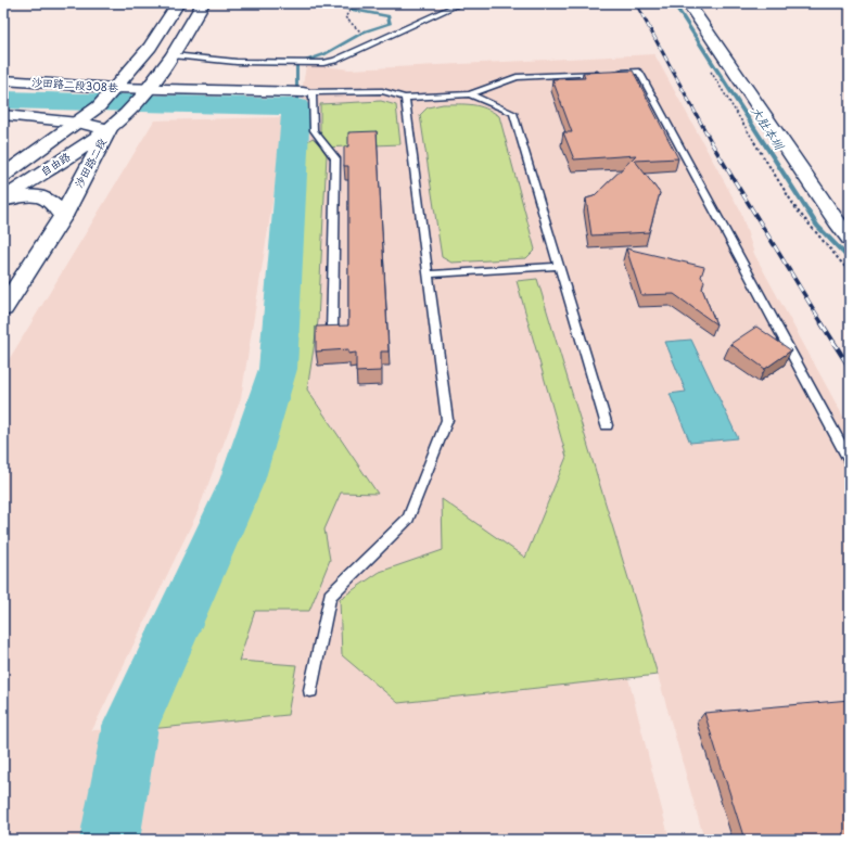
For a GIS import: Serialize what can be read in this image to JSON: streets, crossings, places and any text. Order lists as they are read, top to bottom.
{
  "streets": {
    "main road": ["沙田路二段", "自由路"],
    "street": ["沙田路二段308巷"]
  },
  "crossings": [
    ["沙田路二段308巷", "沙田路二段"],
    ["沙田路二段", "自由路"]
  ],
  "water": ["大肚本圳"]
}
